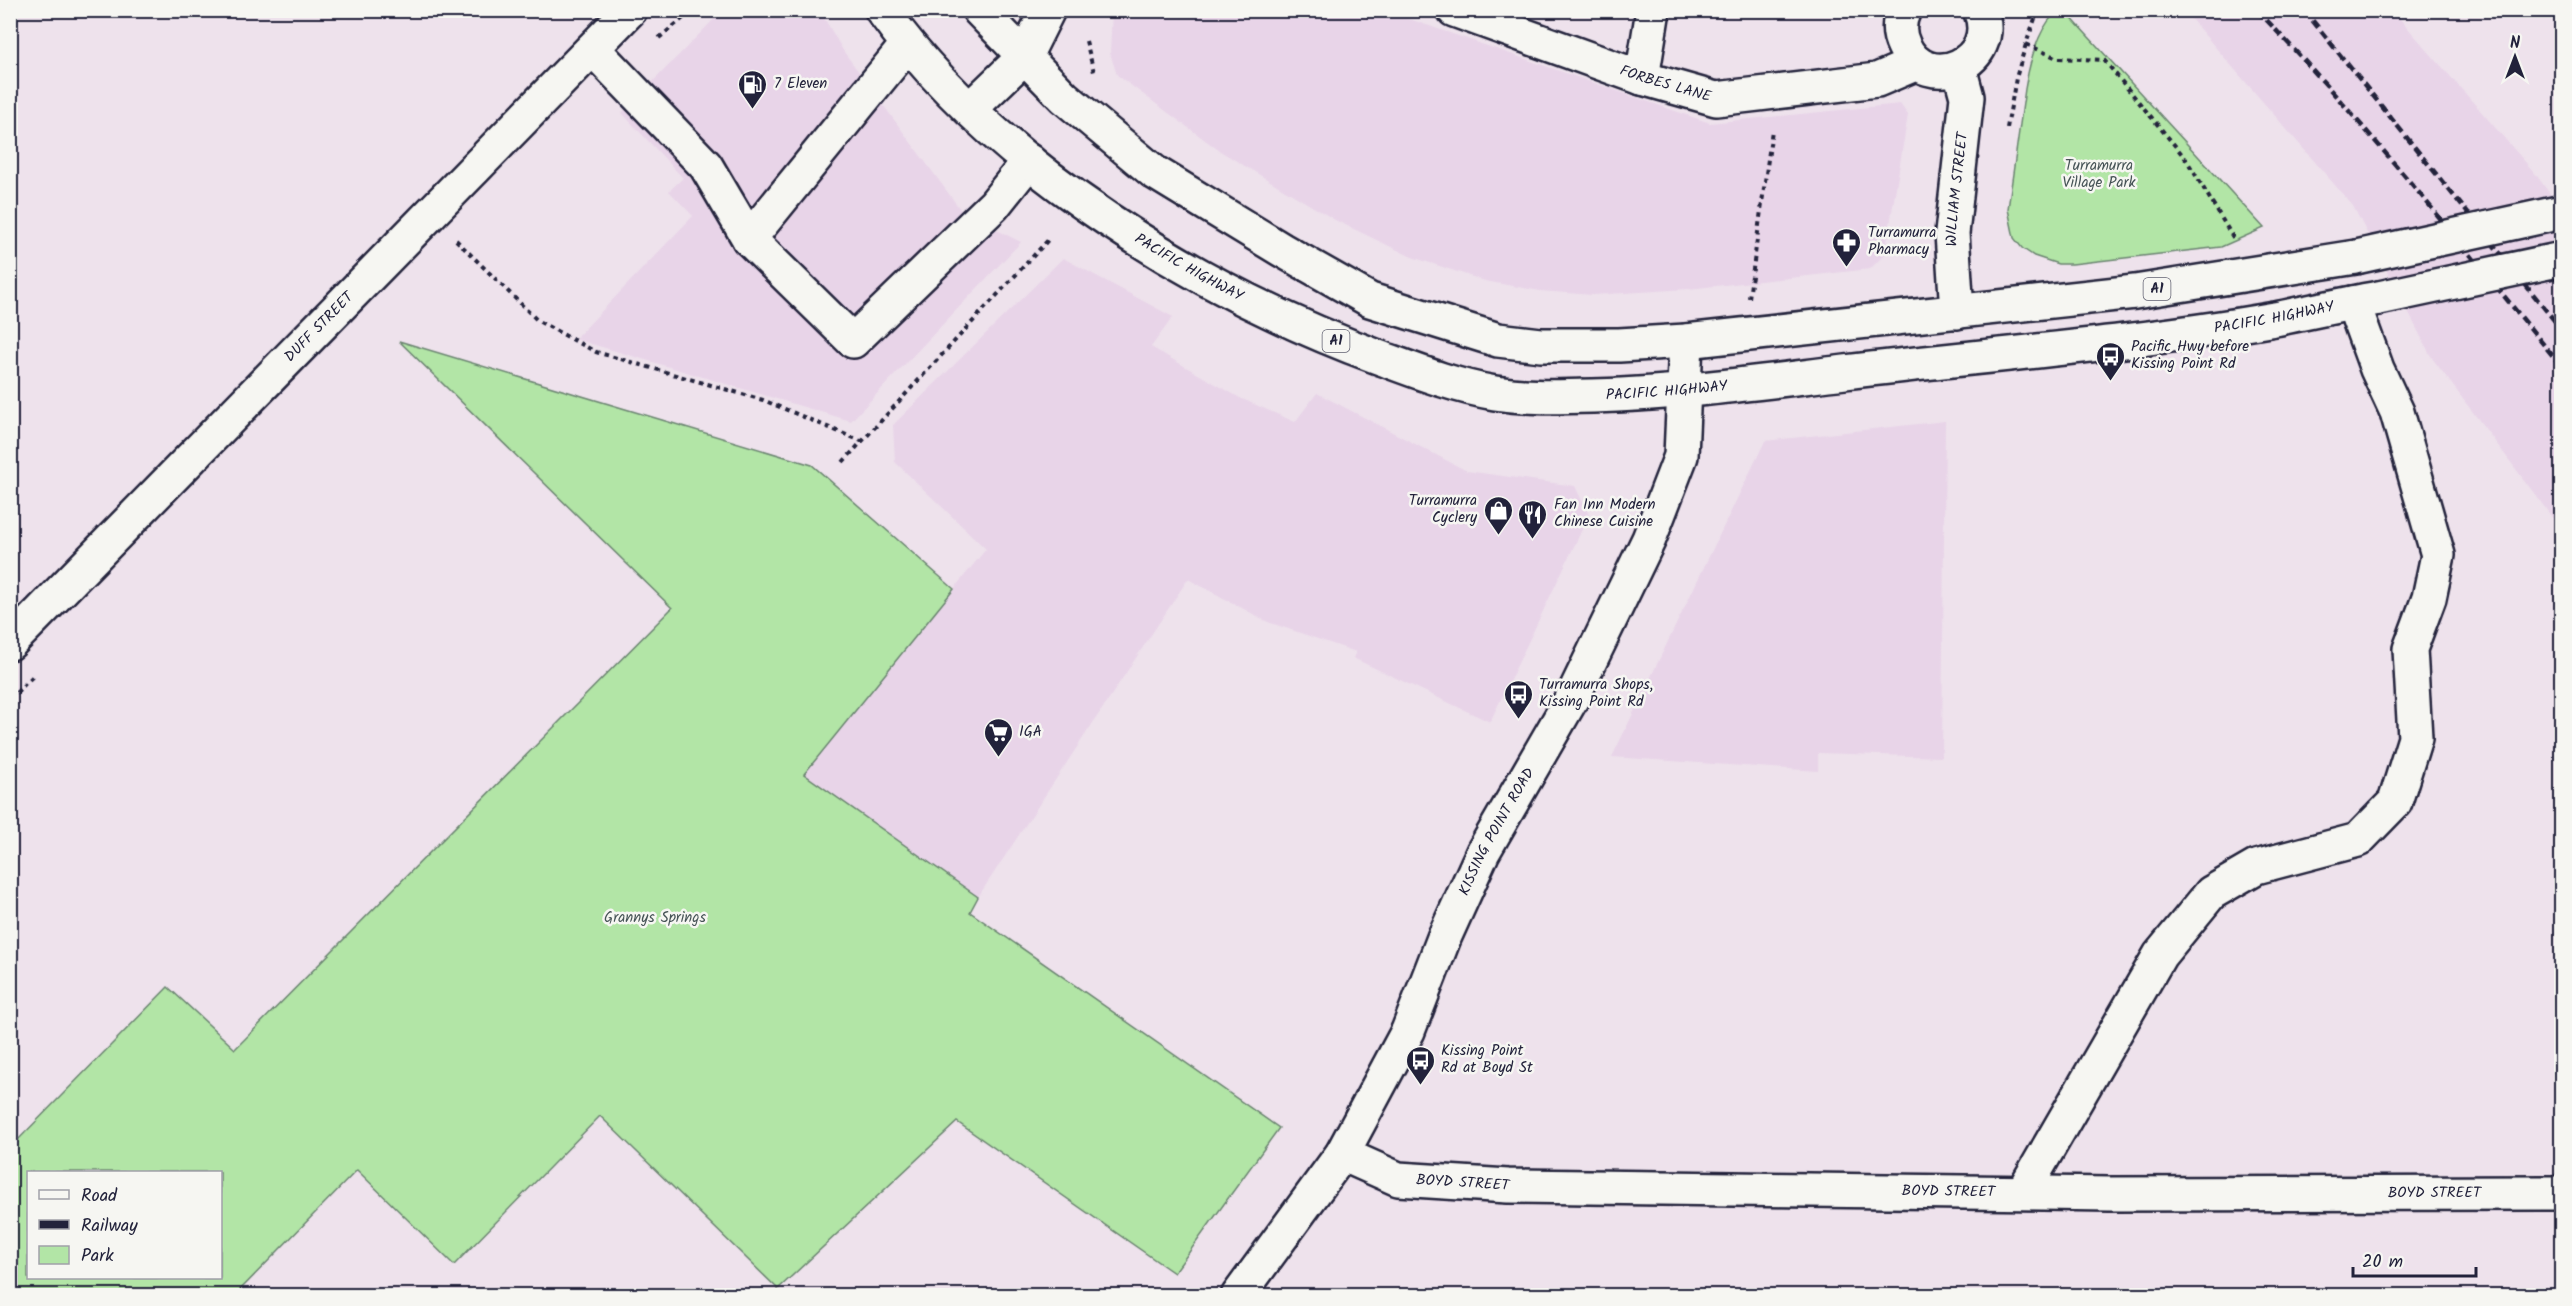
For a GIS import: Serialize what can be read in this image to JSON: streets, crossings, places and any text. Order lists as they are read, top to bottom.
{
  "streets": {
    "main road": [
      "FORBES LANE",
      "WILLIAM STREET",
      "PACIFIC HIGHWAY",
      "A1",
      "DUFF STREET",
      "KISSING POINT ROAD",
      "BOYD STREET"
    ]
  },
  "crossings": [
    ["WILLIAM STREET", "A1"],
    ["PACIFIC HIGHWAY", "KISSING POINT ROAD"],
    ["A1", "KISSING POINT ROAD"],
    ["KISSING POINT ROAD", "BOYD STREET"]
  ],
  "parks": ["Turramurra Village Park", "Grannys Springs"],
  "places": {
    "fuel station": ["7 Eleven"],
    "pharmacy": ["Turramurra Pharmacy"],
    "bus stop": ["Pacific Hwy before Kissing Point Rd", "Turramurra Shops, Kissing Point Rd", "Kissing Point Rd at Boyd St"],
    "shop": ["Turramurra Cyclery"],
    "restaurant": ["Fan Inn Modern Chinese Cuisine"],
    "supermarket": ["IGA"]
  },
  "legend": ["Road", "Railway", "Park"],
  "scale_bar": "20 m",
  "north": "top"
}
